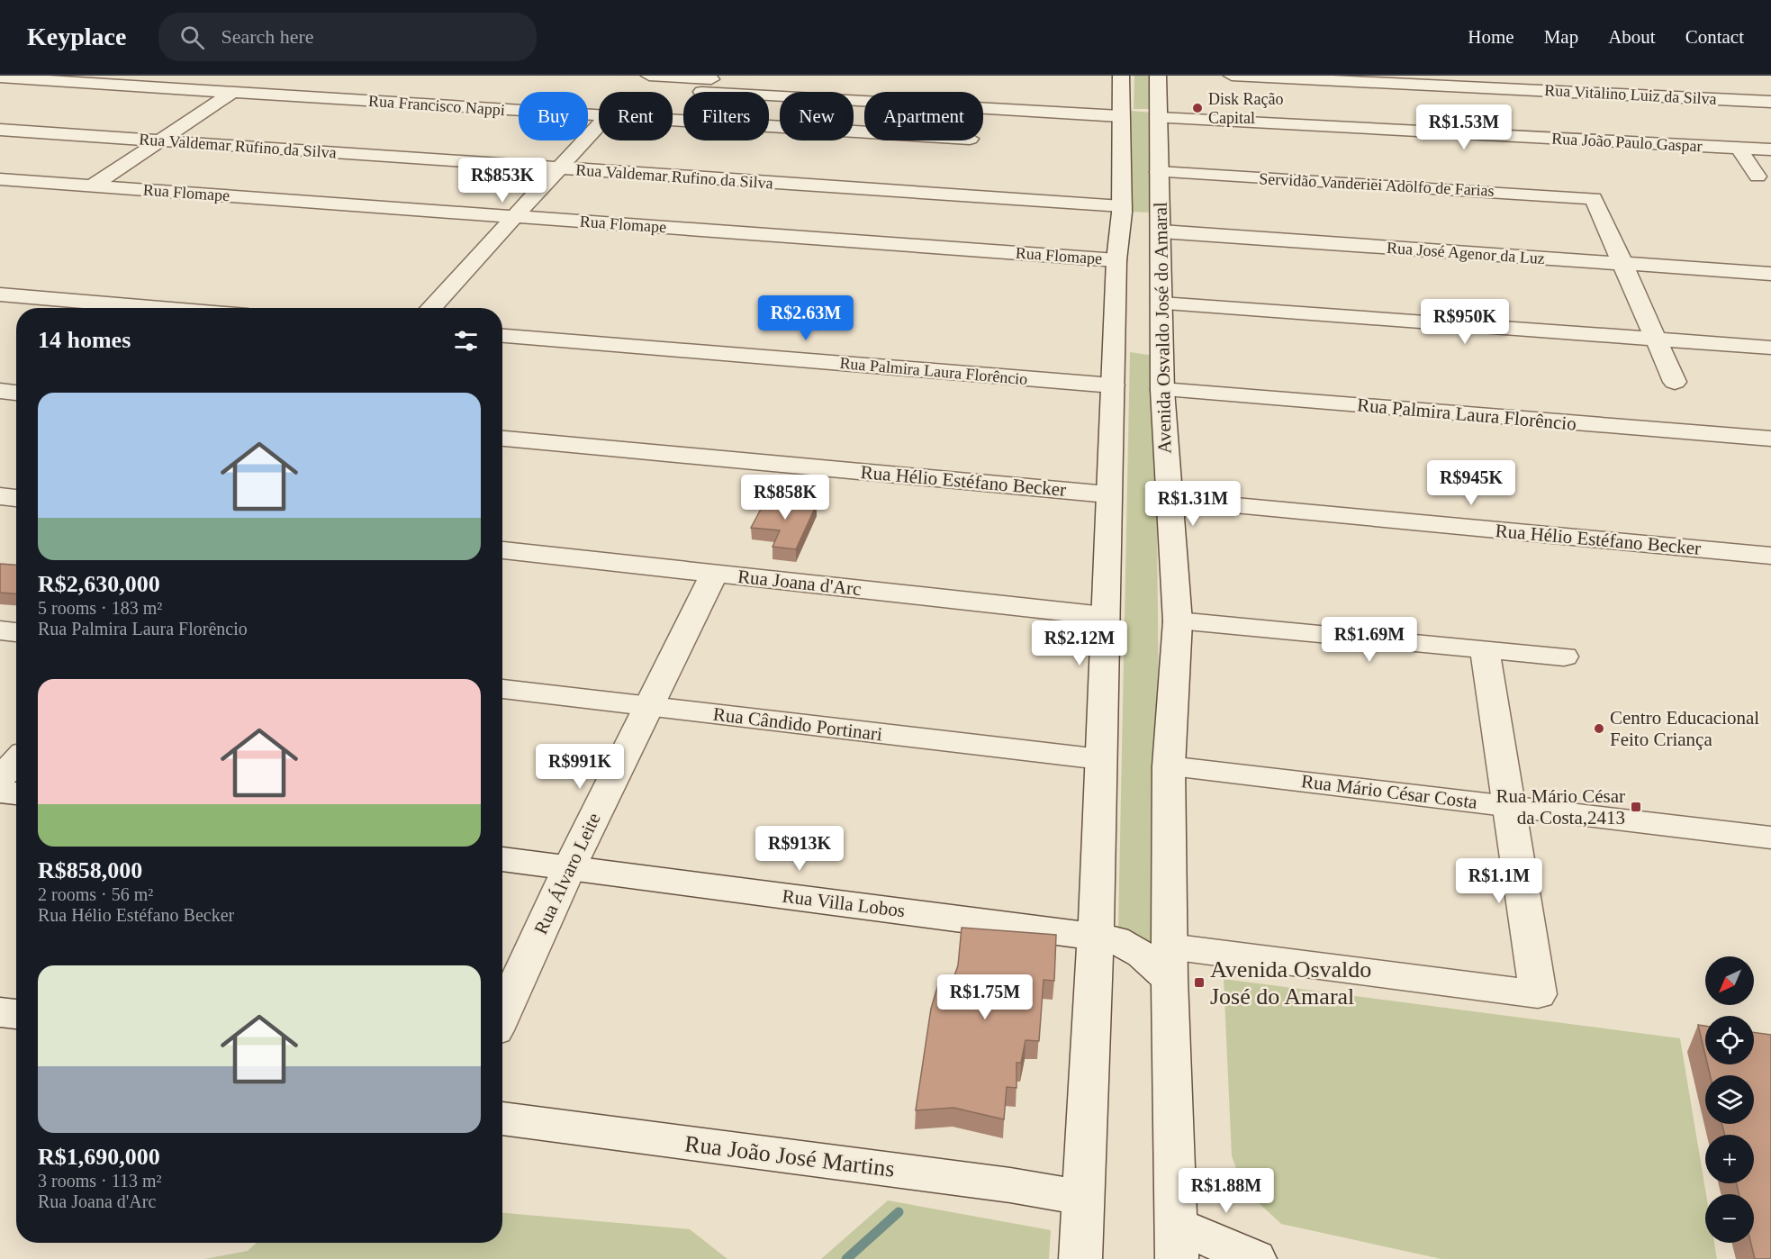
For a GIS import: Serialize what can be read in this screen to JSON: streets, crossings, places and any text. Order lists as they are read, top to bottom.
{
  "streets": {
    "street": [
      "Rua Vitalino Luiz da Silva",
      "Rua Francisco Nappi",
      "Rua João Paulo Gaspar",
      "Rua Valdemar Rufino da Silva",
      "Servidão Vanderiei Adolfo de Farias",
      "Rua Flomape",
      "Rua José Agenor da Luz",
      "Avenida Osvaldo José do Amaral",
      "Rua Palmira Laura Florêncio",
      "Rua Hélio Estéfano Becker",
      "Rua Joana d'Arc",
      "Rua Cândido Portinari",
      "Rua Mário César Costa",
      "Rua Álvaro Leite",
      "Rua Villa Lobos",
      "Rua João José Martins"
    ]
  },
  "crossings": [
    ["Rua João Paulo Gaspar", "Avenida Osvaldo José do Amaral"],
    ["Rua Valdemar Rufino da Silva", "Avenida Osvaldo José do Amaral"],
    ["Servidão Vanderiei Adolfo de Farias", "Rua José Agenor da Luz"],
    ["Servidão Vanderiei Adolfo de Farias", "Avenida Osvaldo José do Amaral"],
    ["Rua Flomape", "Avenida Osvaldo José do Amaral"],
    ["Rua José Agenor da Luz", "Avenida Osvaldo José do Amaral"],
    ["Avenida Osvaldo José do Amaral", "Rua Palmira Laura Florêncio"],
    ["Avenida Osvaldo José do Amaral", "Rua Hélio Estéfano Becker"],
    ["Avenida Osvaldo José do Amaral", "Rua Joana d'Arc"],
    ["Avenida Osvaldo José do Amaral", "Rua Cândido Portinari"],
    ["Avenida Osvaldo José do Amaral", "Rua Mário César Costa"],
    ["Avenida Osvaldo José do Amaral", "Rua Villa Lobos"],
    ["Avenida Osvaldo José do Amaral", "Rua João José Martins"],
    ["Rua Joana d'Arc", "Rua Álvaro Leite"],
    ["Rua Cândido Portinari", "Rua Álvaro Leite"],
    ["Rua Álvaro Leite", "Rua Villa Lobos"]
  ],
  "places": {
    "other": ["Disk Ração Capital", "Centro Educacional Feito Criança"],
    "transit": ["Rua Mário César da Costa,2413", "Avenida Osvaldo José do Amaral"]
  },
  "north": "bottom left",
  "page": {
    "header": "Keyplace",
    "search": "Search here",
    "nav": [
      "Home",
      "Map",
      "About",
      "Contact"
    ],
    "chip": [
      "Buy",
      "Rent",
      "Filters",
      "New",
      "Apartment"
    ],
    "price": [
      "R$1.53M",
      "R$853K",
      "R$2.63M",
      "R$950K",
      "R$945K",
      "R$858K",
      "R$1.31M",
      "R$1.69M",
      "R$2.12M",
      "R$991K",
      "R$913K",
      "R$1.1M",
      "R$1.75M",
      "R$1.88M"
    ],
    "heading": "14 homes",
    "list": [
      {
        "name": "R$2,630,000",
        "note": "5 rooms · 183 m² · Rua Palmira Laura Florêncio"
      },
      {
        "name": "R$858,000",
        "note": "2 rooms · 56 m² · Rua Hélio Estéfano Becker"
      },
      {
        "name": "R$1,690,000",
        "note": "3 rooms · 113 m² · Rua Joana d'Arc"
      }
    ],
    "map_buttons": ["+", "−"]
  }
}
